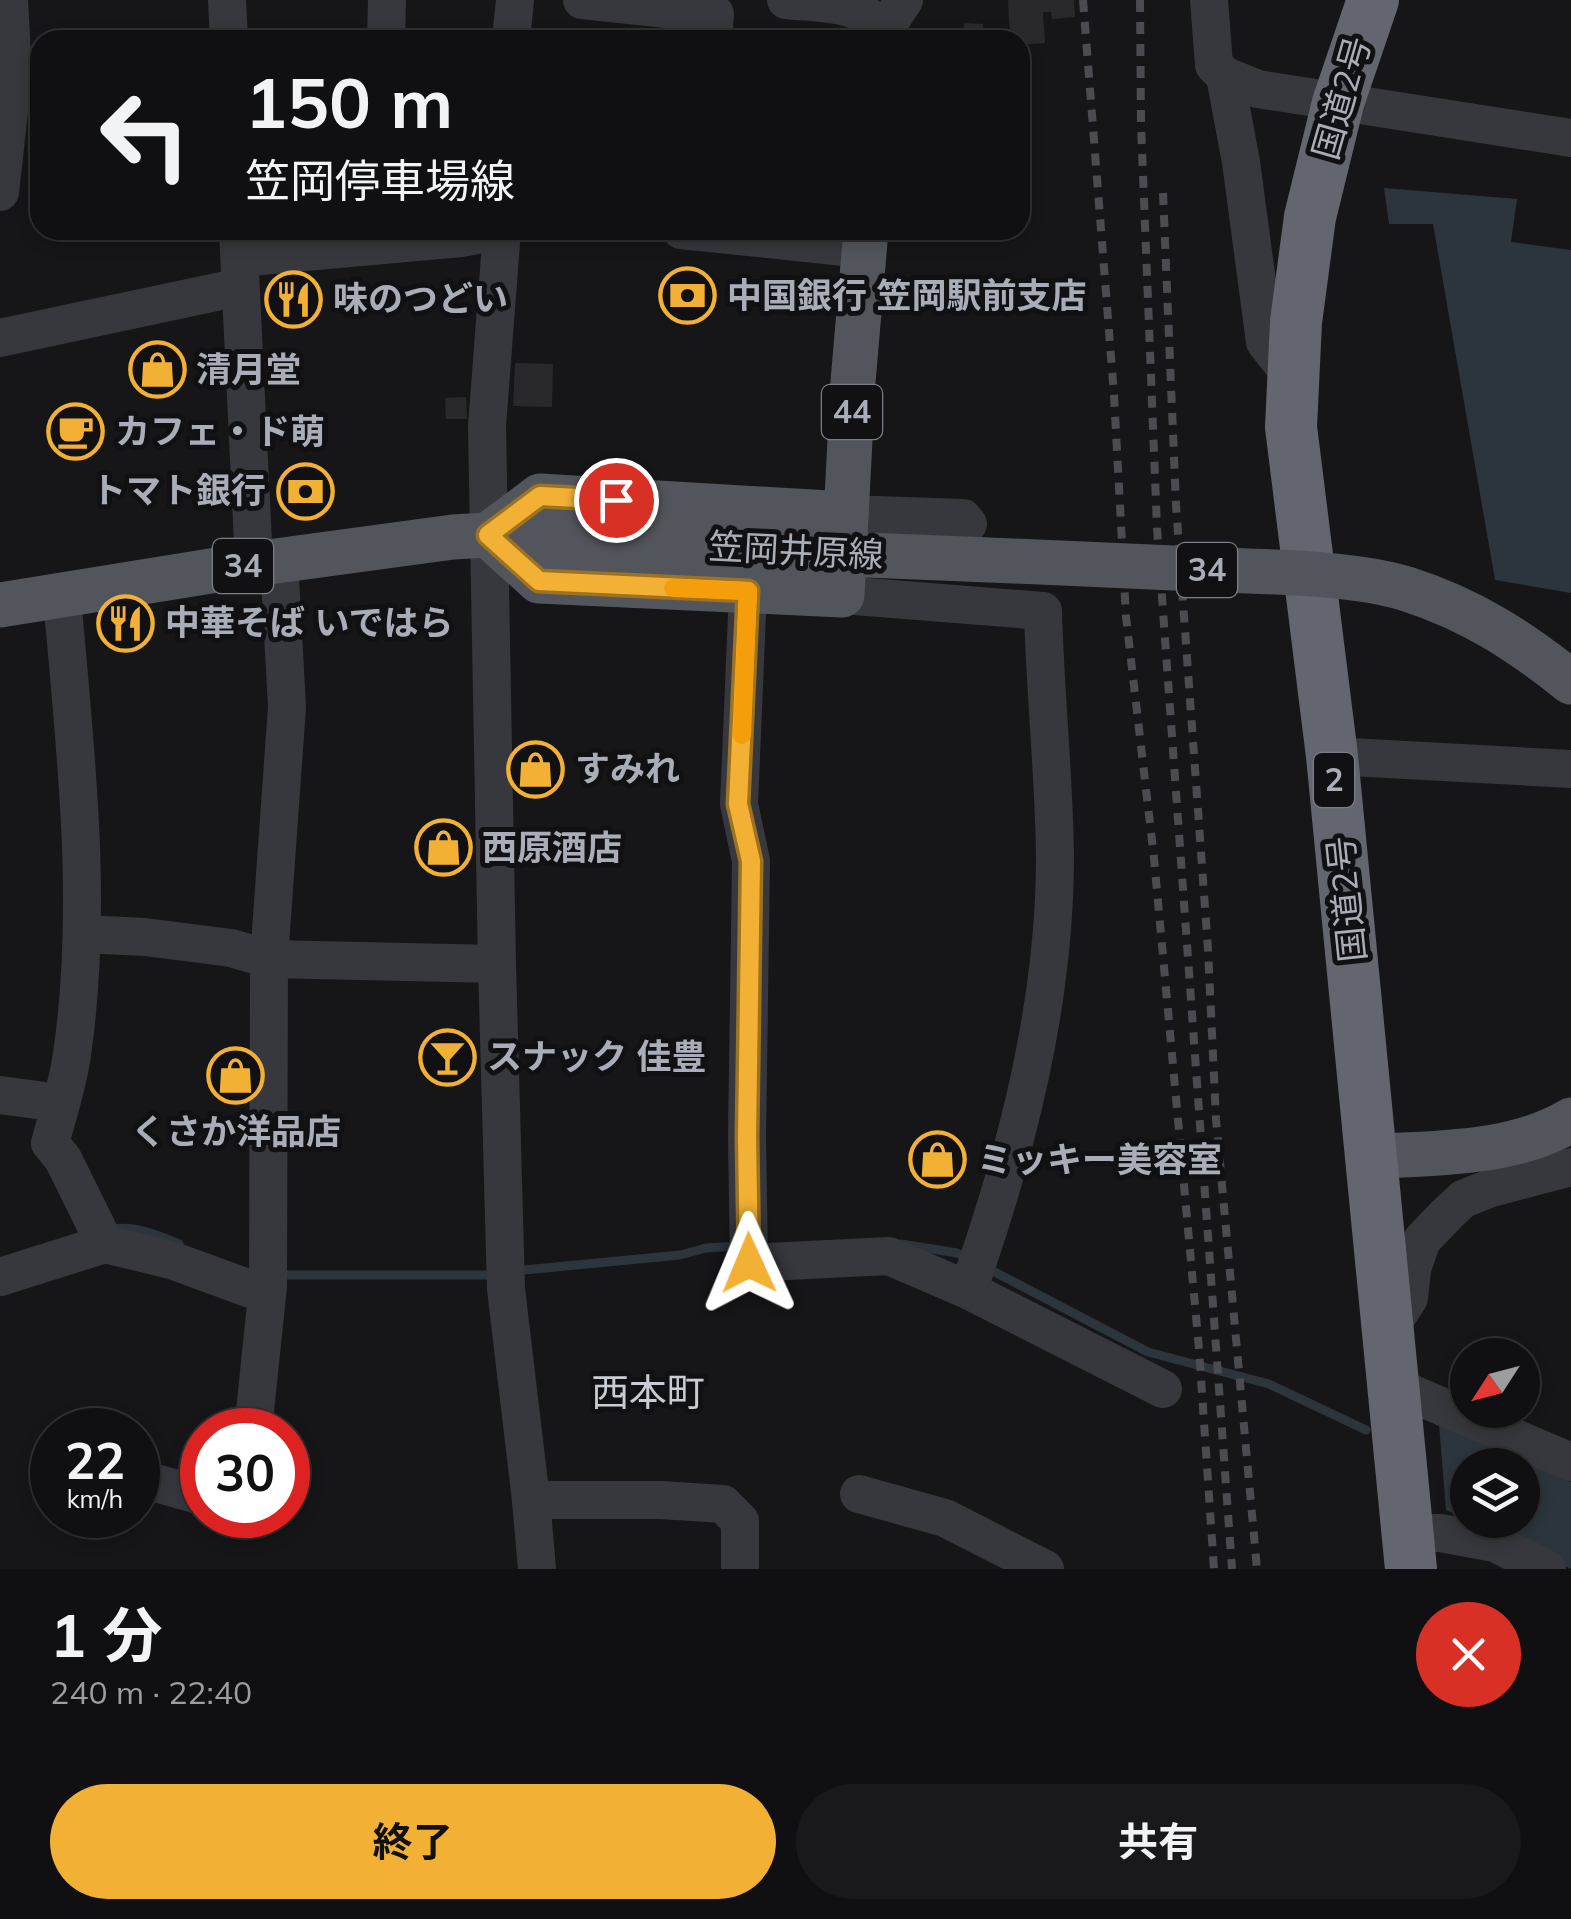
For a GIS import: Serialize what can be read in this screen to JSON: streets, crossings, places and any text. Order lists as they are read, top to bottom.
{
  "streets": {
    "highway": ["国道2号", "2"],
    "main road": ["44", "笠岡井原線", "34"]
  },
  "districts": ["西本町"],
  "places": {
    "bank": ["中国銀行 笠岡駅前支店", "トマト銀行"],
    "restaurant": ["味のつどい", "中華そば いではら"],
    "shop": [
      "清月堂",
      "すみれ",
      "西原酒店",
      "くさか洋品店",
      "ミッキー美容室"
    ],
    "cafe": ["カフェ・ド萌"],
    "bar": ["スナック 佳豊"]
  },
  "north": "bottom left",
  "page": {
    "turn": ["150 m", "笠岡停車場線"],
    "speed": "22 km/h",
    "limit": "30",
    "heading": ["1 分", "240 m · 22:40"],
    "buttons": ["終了", "共有"]
  }
}
